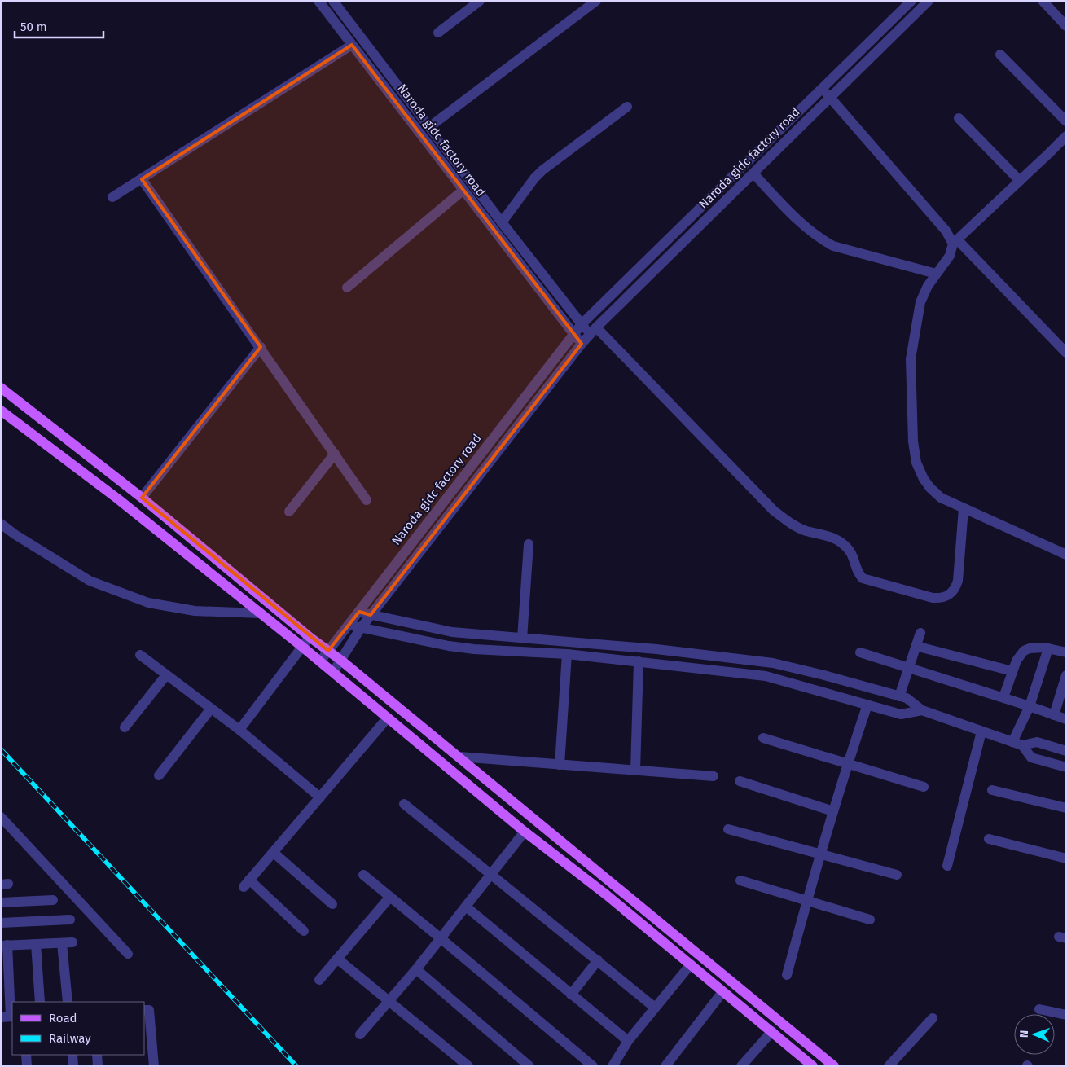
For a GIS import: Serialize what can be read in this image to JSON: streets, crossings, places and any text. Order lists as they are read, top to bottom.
{
  "streets": {
    "street": ["Naroda gidc factory road"]
  },
  "legend": ["Road", "Railway"],
  "scale_bar": "50 m",
  "north": "left"
}
